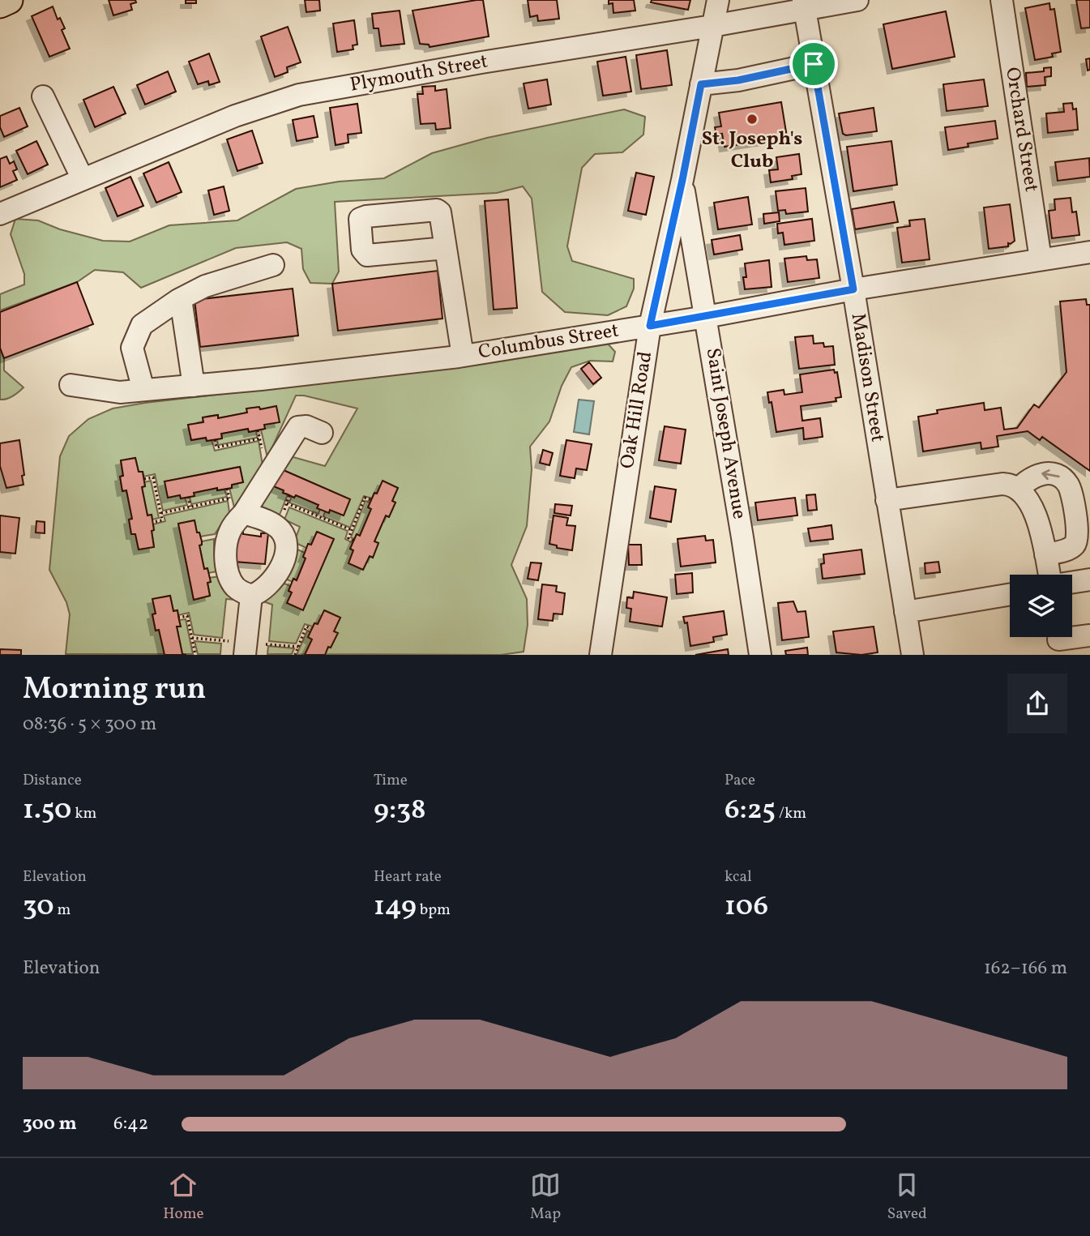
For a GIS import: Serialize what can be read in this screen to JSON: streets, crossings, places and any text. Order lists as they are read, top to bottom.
{
  "streets": {
    "street": [
      "Plymouth Street",
      "Orchard Street",
      "Columbus Street",
      "Madison Street",
      "Oak Hill Road",
      "Saint Joseph Avenue"
    ]
  },
  "crossings": [
    ["Plymouth Street", "Madison Street"],
    ["Plymouth Street", "Oak Hill Road"],
    ["Orchard Street", "Columbus Street"],
    ["Columbus Street", "Madison Street"],
    ["Columbus Street", "Oak Hill Road"],
    ["Columbus Street", "Saint Joseph Avenue"],
    ["Oak Hill Road", "Saint Joseph Avenue"]
  ],
  "places": ["St. Joseph's Club"],
  "page": {
    "heading": ["Morning run", "08:36 · 5 × 300 m"],
    "stats": [
      ["Distance", "1.50 km"],
      ["Time", "9:38"],
      ["Pace", "6:25 /km"],
      ["Elevation", "30 m"],
      ["Heart rate", "149 bpm"],
      ["kcal", "106"]
    ],
    "chart": ["Elevation", "162–166 m"],
    "list": [
      {
        "name": "300 m",
        "note": "6:42"
      }
    ],
    "tabs": ["Home", "Map", "Saved"]
  }
}
